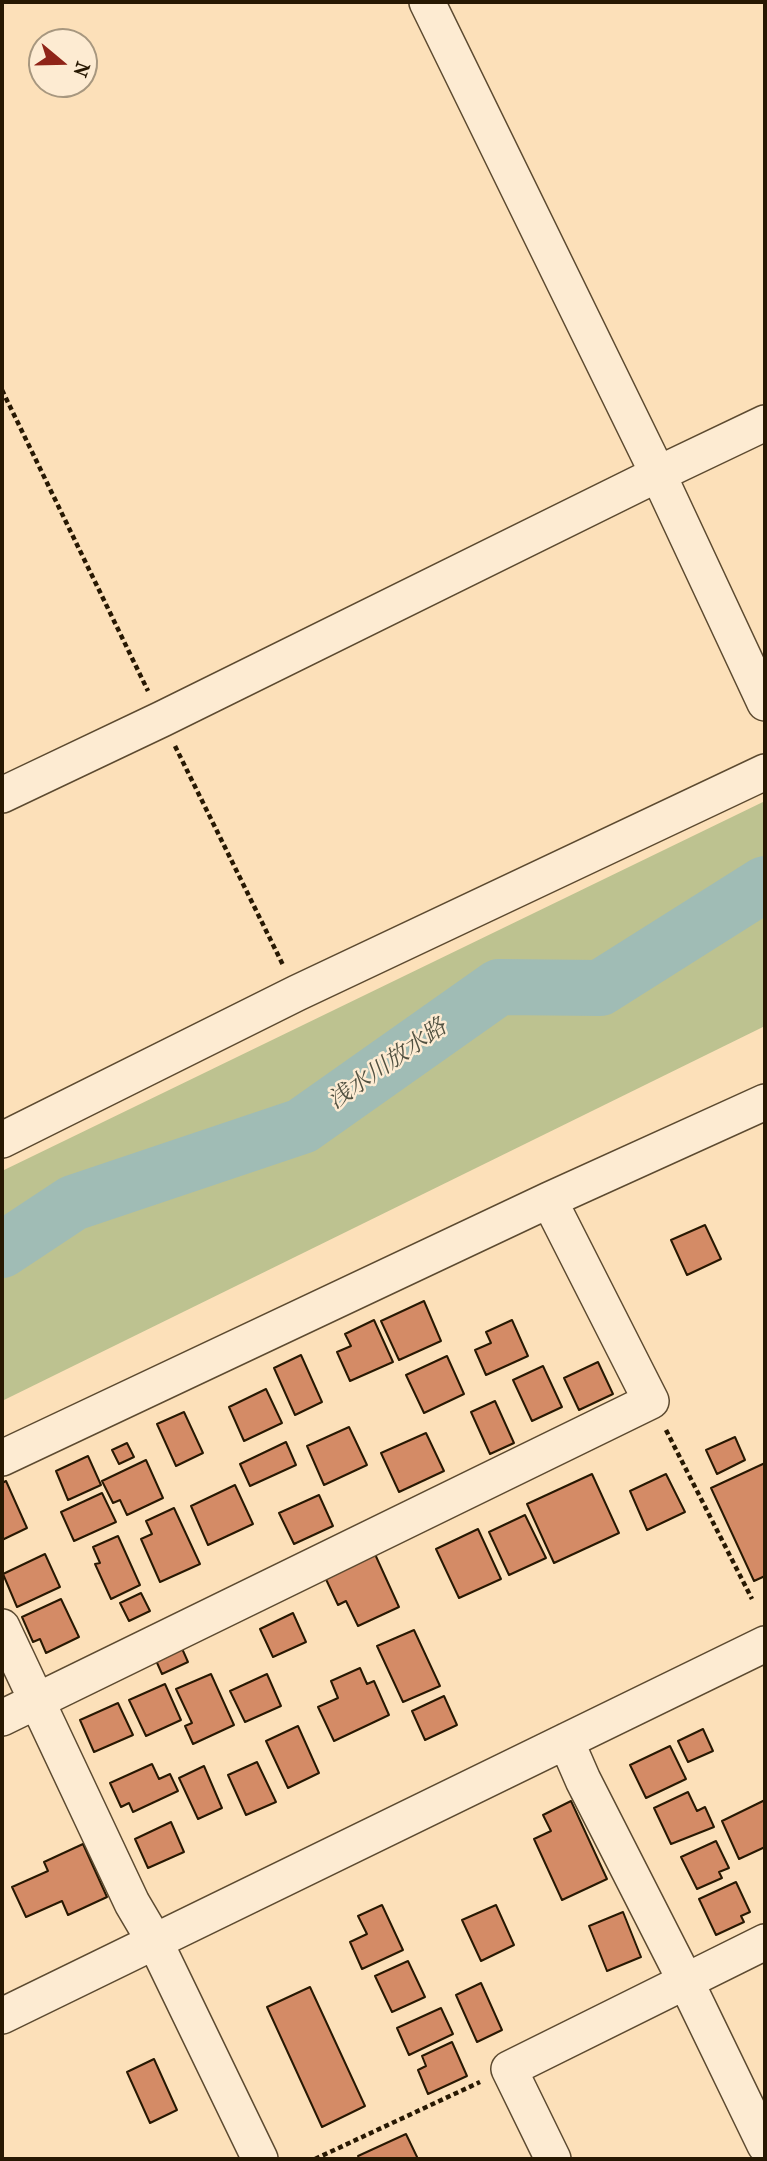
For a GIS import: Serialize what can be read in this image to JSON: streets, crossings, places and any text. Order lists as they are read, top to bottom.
{
  "water": ["浅水川放水路"],
  "north": "right"
}
